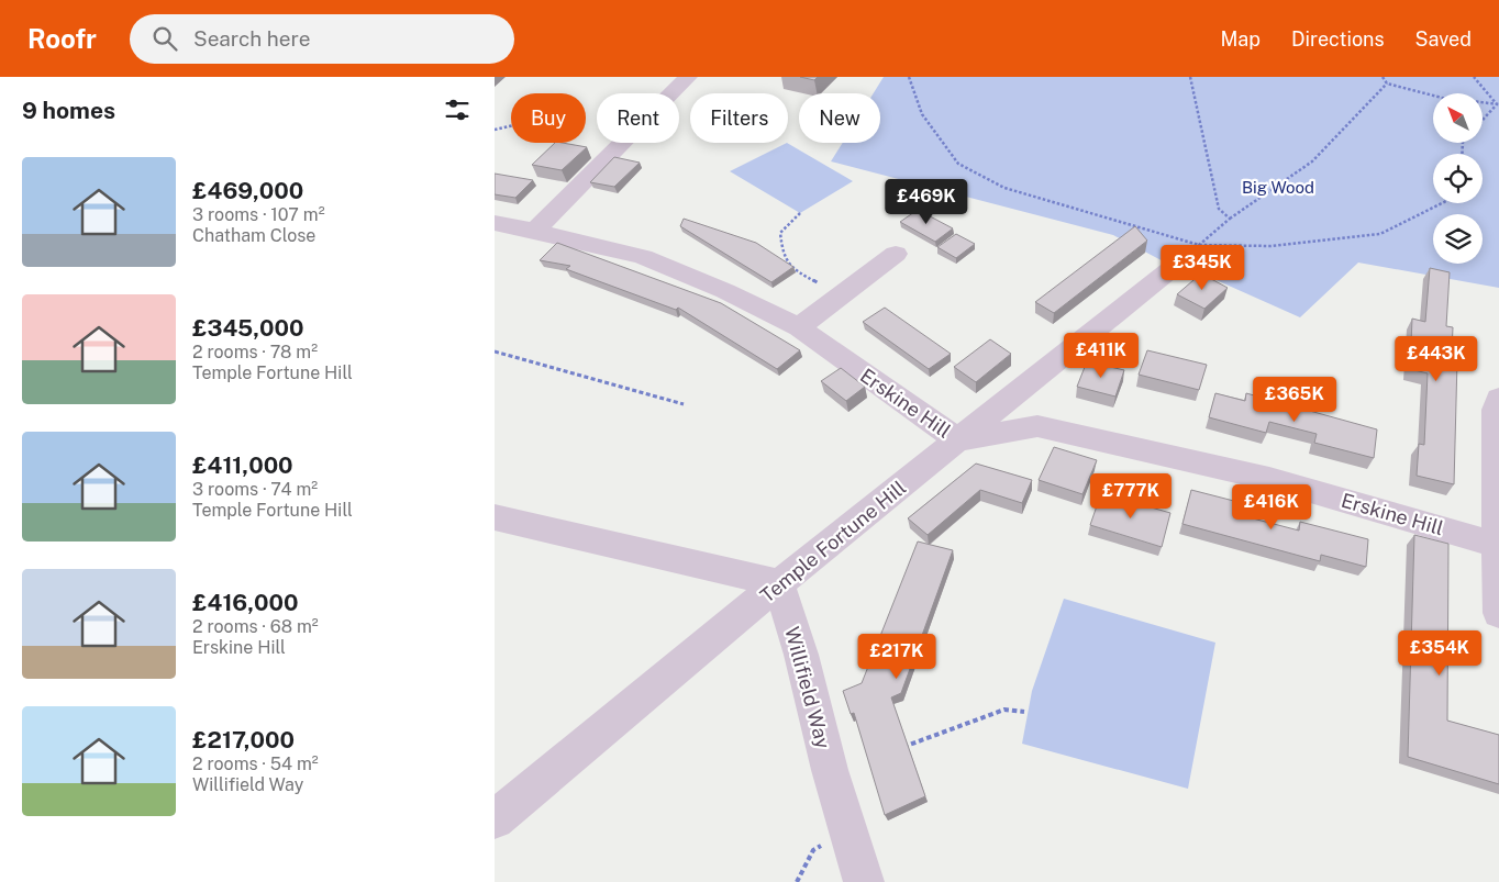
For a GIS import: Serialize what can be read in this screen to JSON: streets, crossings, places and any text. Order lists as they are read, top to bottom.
{
  "streets": {
    "street": ["Erskine Hill", "Temple Fortune Hill", "Willifield Way"]
  },
  "crossings": [
    ["Erskine Hill", "Temple Fortune Hill"],
    ["Temple Fortune Hill", "Willifield Way"]
  ],
  "parks": ["Big Wood"],
  "north": "top left",
  "page": {
    "header": "Roofr",
    "search": "Search here",
    "nav": ["Map", "Directions", "Saved"],
    "heading": "9 homes",
    "chip": [
      "Buy",
      "Rent",
      "Filters",
      "New"
    ],
    "list": [
      {
        "name": "£469,000",
        "note": "3 rooms · 107 m² · Chatham Close"
      },
      {
        "name": "£345,000",
        "note": "2 rooms · 78 m² · Temple Fortune Hill"
      },
      {
        "name": "£411,000",
        "note": "3 rooms · 74 m² · Temple Fortune Hill"
      },
      {
        "name": "£416,000",
        "note": "2 rooms · 68 m² · Erskine Hill"
      },
      {
        "name": "£217,000",
        "note": "2 rooms · 54 m² · Willifield Way"
      }
    ],
    "price": [
      "£469K",
      "£345K",
      "£411K",
      "£443K",
      "£365K",
      "£777K",
      "£416K",
      "£354K",
      "£217K"
    ]
  }
}
